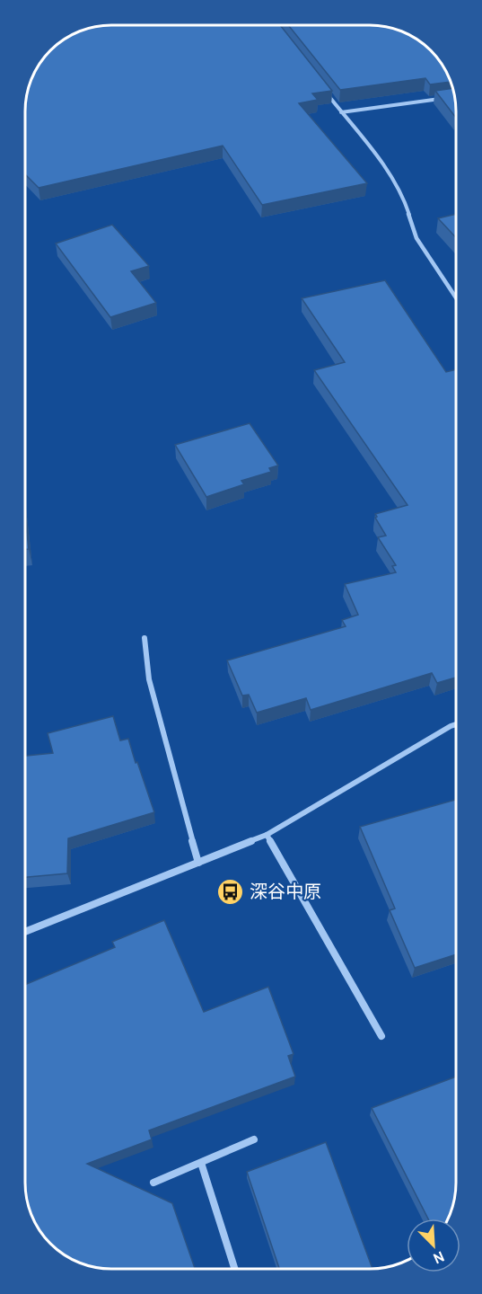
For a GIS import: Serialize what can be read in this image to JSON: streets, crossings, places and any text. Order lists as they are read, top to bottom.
{
  "places": {
    "bus stop": ["深谷中原"]
  },
  "north": "bottom right"
}
